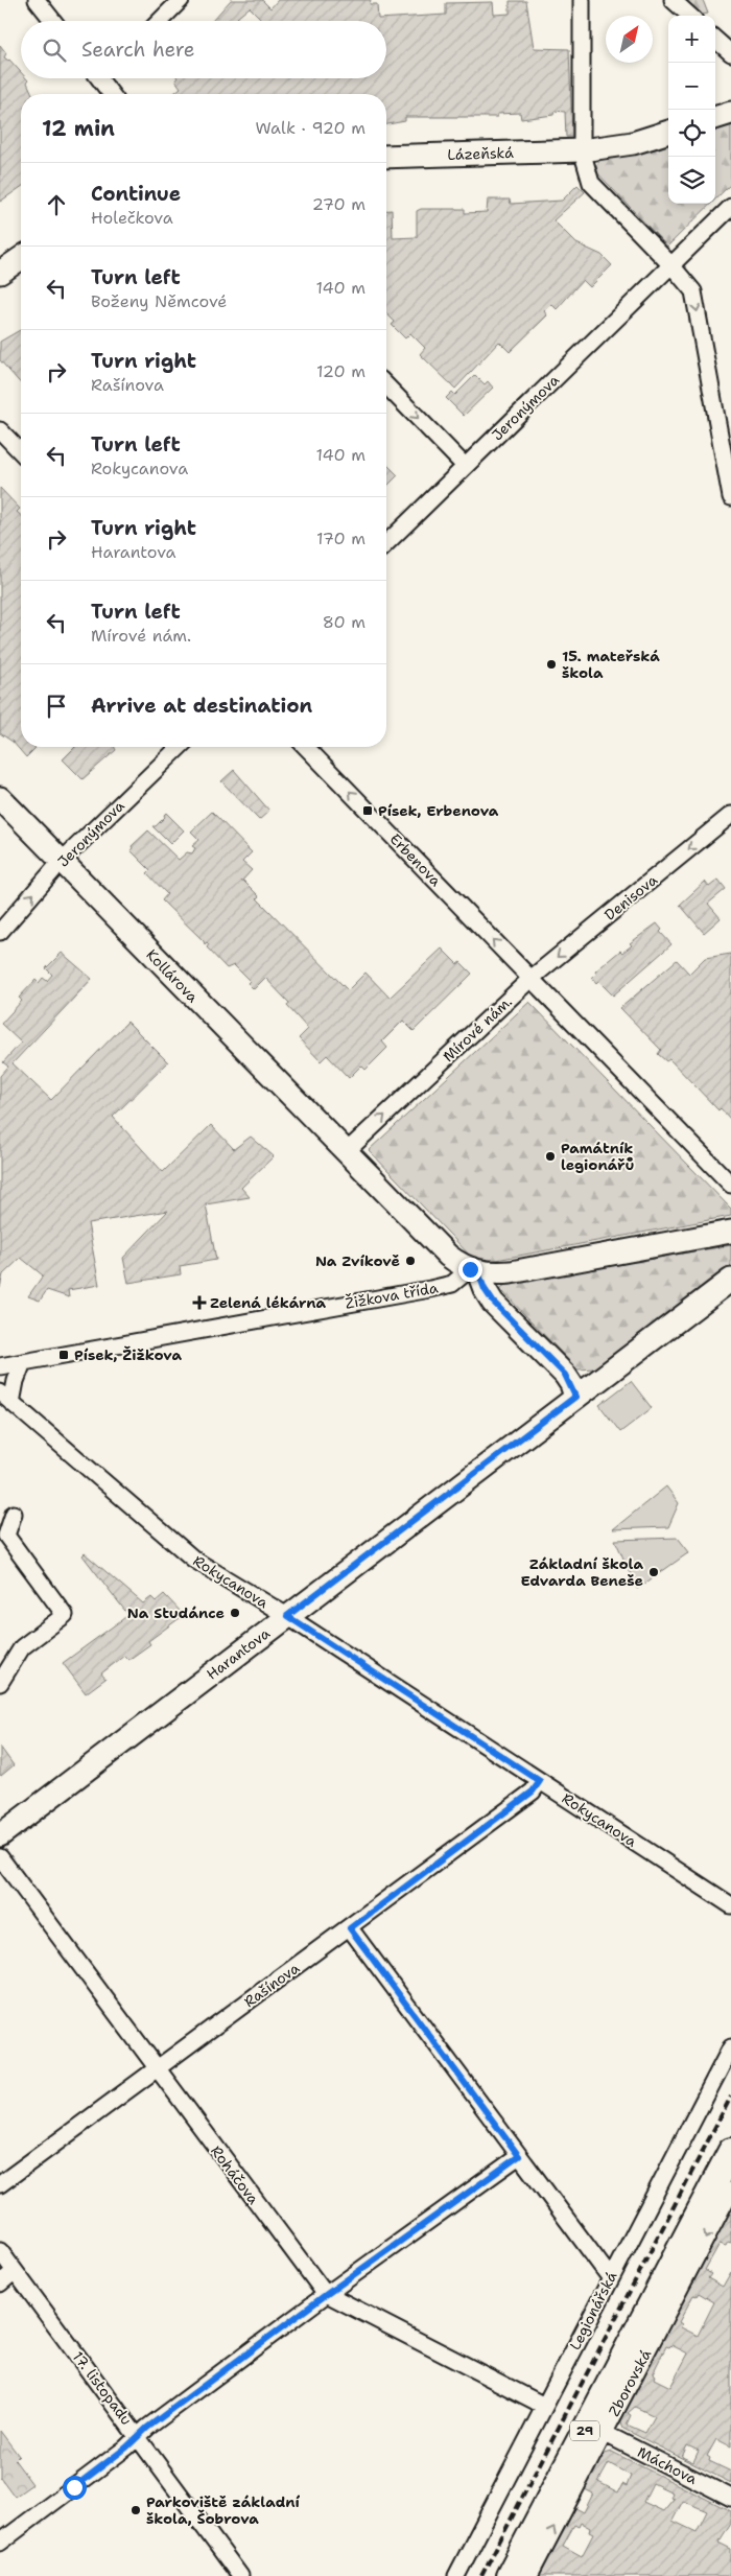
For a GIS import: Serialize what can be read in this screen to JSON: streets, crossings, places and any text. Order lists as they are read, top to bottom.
{
  "streets": {
    "main road": ["29"],
    "street": [
      "Lázeňská",
      "Jeronýmova",
      "Erbenova",
      "Denisova",
      "Kollárova",
      "Mírové nám.",
      "Žižkova třída",
      "Rokycanova",
      "Harantova",
      "Rašínova",
      "Roháčova",
      "Legionářská",
      "Zborovská",
      "17. listopadu",
      "Máchova"
    ]
  },
  "crossings": [
    ["Jeronýmova", "Kollárova"],
    ["Erbenova", "Denisova"],
    ["Erbenova", "Mírové nám."],
    ["Denisova", "Mírové nám."],
    ["Kollárova", "Mírové nám."],
    ["Rokycanova", "Harantova"],
    ["Rokycanova", "Rašínova"],
    ["Rašínova", "Roháčova"],
    ["Roháčova", "Legionářská"],
    ["Zborovská", "Máchova"]
  ],
  "one_way": ["Erbenova", "Denisova", "Mírové nám."],
  "places": {
    "other": [
      "15. mateřská škola",
      "Památník legionářů",
      "Na Zvíkově",
      "Základní škola Edvarda Beneše",
      "Na Studánce",
      "Parkoviště základní škola, Šobrova"
    ],
    "transit": ["Písek, Erbenova", "Písek, Žižkova"],
    "health": ["Zelená lékárna"]
  },
  "north": "top right",
  "page": {
    "map_buttons": ["+", "−"],
    "search": "Search here",
    "heading": ["12 min", "Walk · 920 m"],
    "list": [
      ["Continue", "Holečkova", "270 m"],
      ["Turn left", "Boženy Němcové", "140 m"],
      ["Turn right", "Rašínova", "120 m"],
      ["Turn left", "Rokycanova", "140 m"],
      ["Turn right", "Harantova", "170 m"],
      ["Turn left", "Mírové nám.", "80 m"],
      "Arrive at destination"
    ]
  }
}
